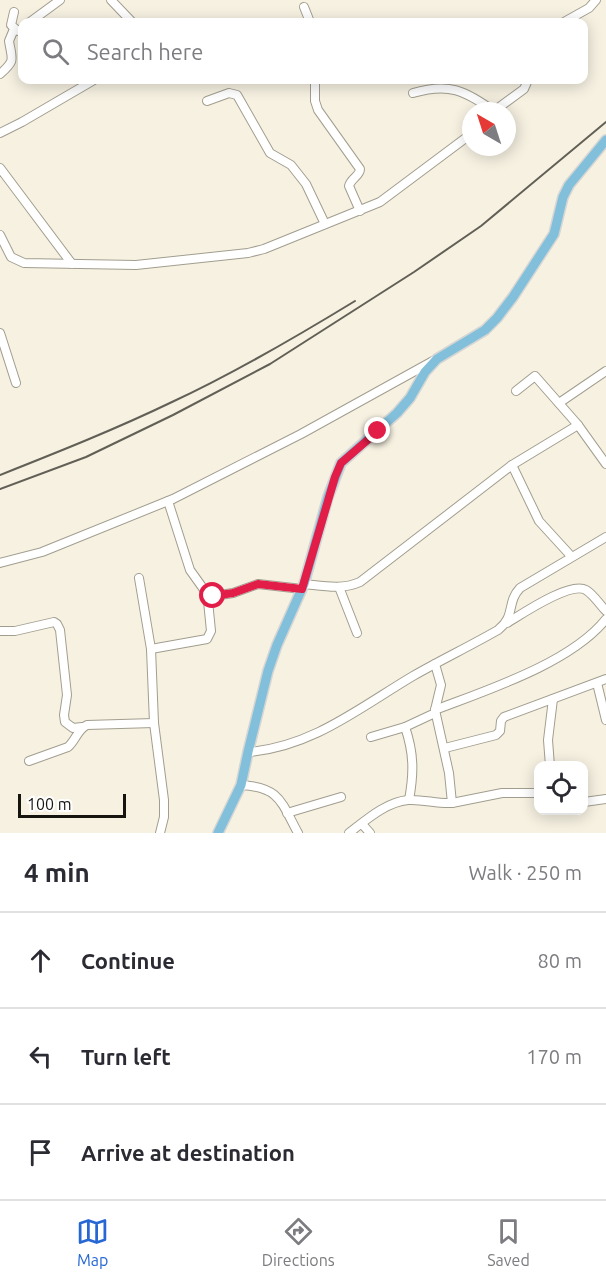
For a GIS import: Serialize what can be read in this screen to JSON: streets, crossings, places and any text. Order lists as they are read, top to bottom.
{
  "scale_bar": "100 m",
  "north": "top left",
  "page": {
    "search": "Search here",
    "scale": "100 m",
    "heading": ["4 min", "Walk · 250 m"],
    "list": [
      ["Continue", "80 m"],
      ["Turn left", "170 m"],
      "Arrive at destination"
    ],
    "nav": ["Map", "Directions", "Saved"]
  }
}
